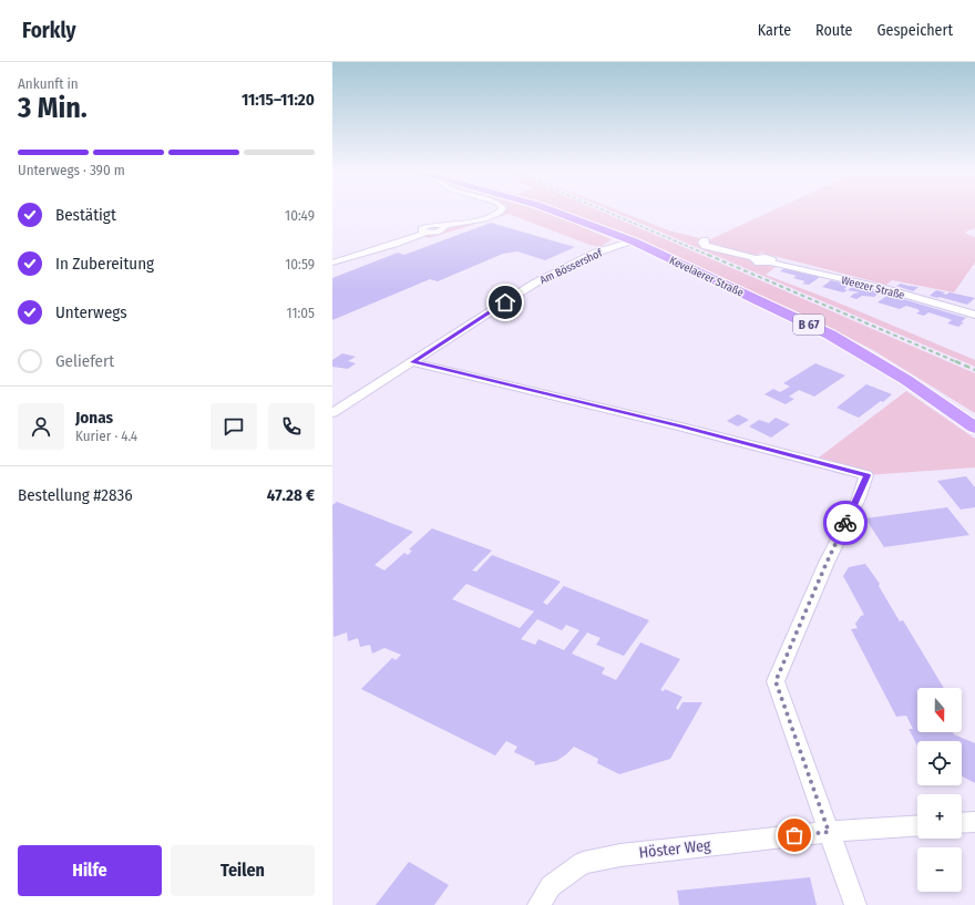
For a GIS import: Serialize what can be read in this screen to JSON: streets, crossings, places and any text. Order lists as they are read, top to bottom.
{
  "streets": {
    "main road": ["Kevelaerer Straße", "B 67"],
    "street": ["Am Bössershof", "Weezer Straße", "Höster Weg"]
  },
  "crossings": [
    ["Am Bössershof", "Kevelaerer Straße"]
  ],
  "north": "bottom",
  "page": {
    "header": "Forkly",
    "nav": ["Karte", "Route", "Gespeichert"],
    "heading": ["3 Min.", "Ankunft in", "11:15–11:20"],
    "panel": [
      "Jonas",
      "Kurier · 4.4",
      "Bestellung #2836",
      "47.28 €"
    ],
    "bar": "Unterwegs · 390 m",
    "list": [
      ["Bestätigt", "10:49"],
      ["In Zubereitung", "10:59"],
      ["Unterwegs", "11:05"],
      "Geliefert"
    ],
    "map_buttons": ["+", "−"],
    "buttons": ["Hilfe", "Teilen"]
  }
}
